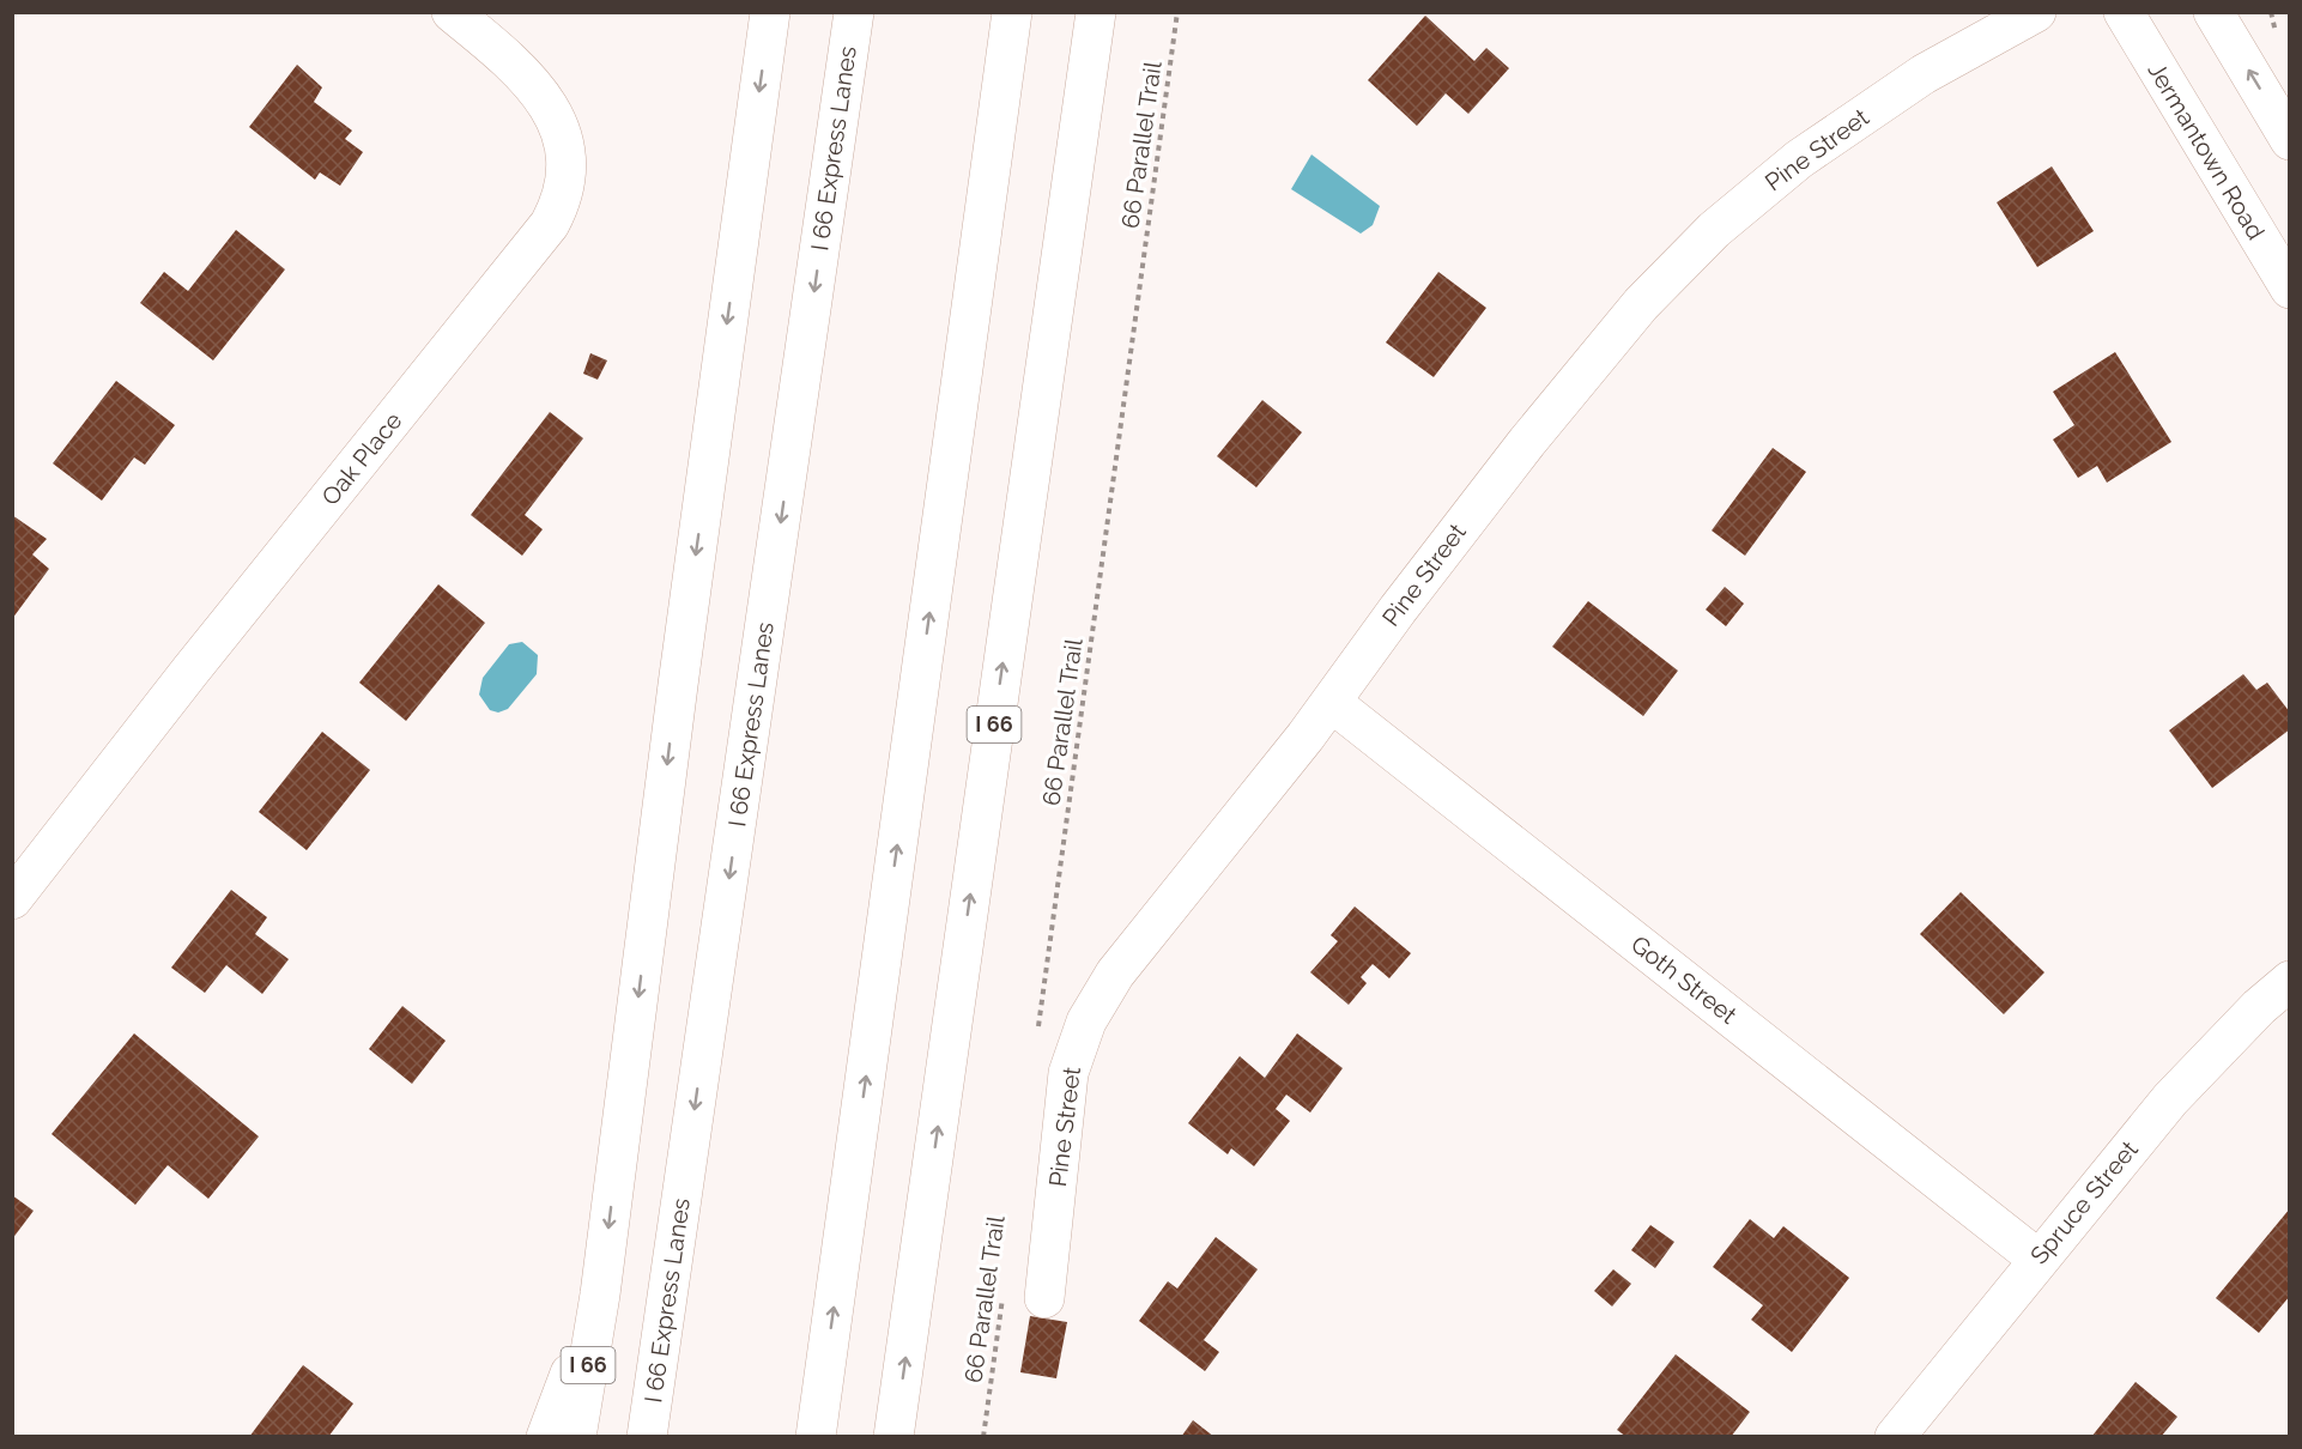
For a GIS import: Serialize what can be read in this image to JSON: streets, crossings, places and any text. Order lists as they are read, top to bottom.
{
  "streets": {
    "main road": [
      "I 66 Express Lanes",
      "Pine Street",
      "Jermantown Road",
      "Oak Place",
      "I 66",
      "Goth Street",
      "Spruce Street"
    ],
    "path": ["66 Parallel Trail"]
  },
  "crossings": [
    ["Pine Street", "Goth Street"],
    ["Goth Street", "Spruce Street"]
  ]
}
